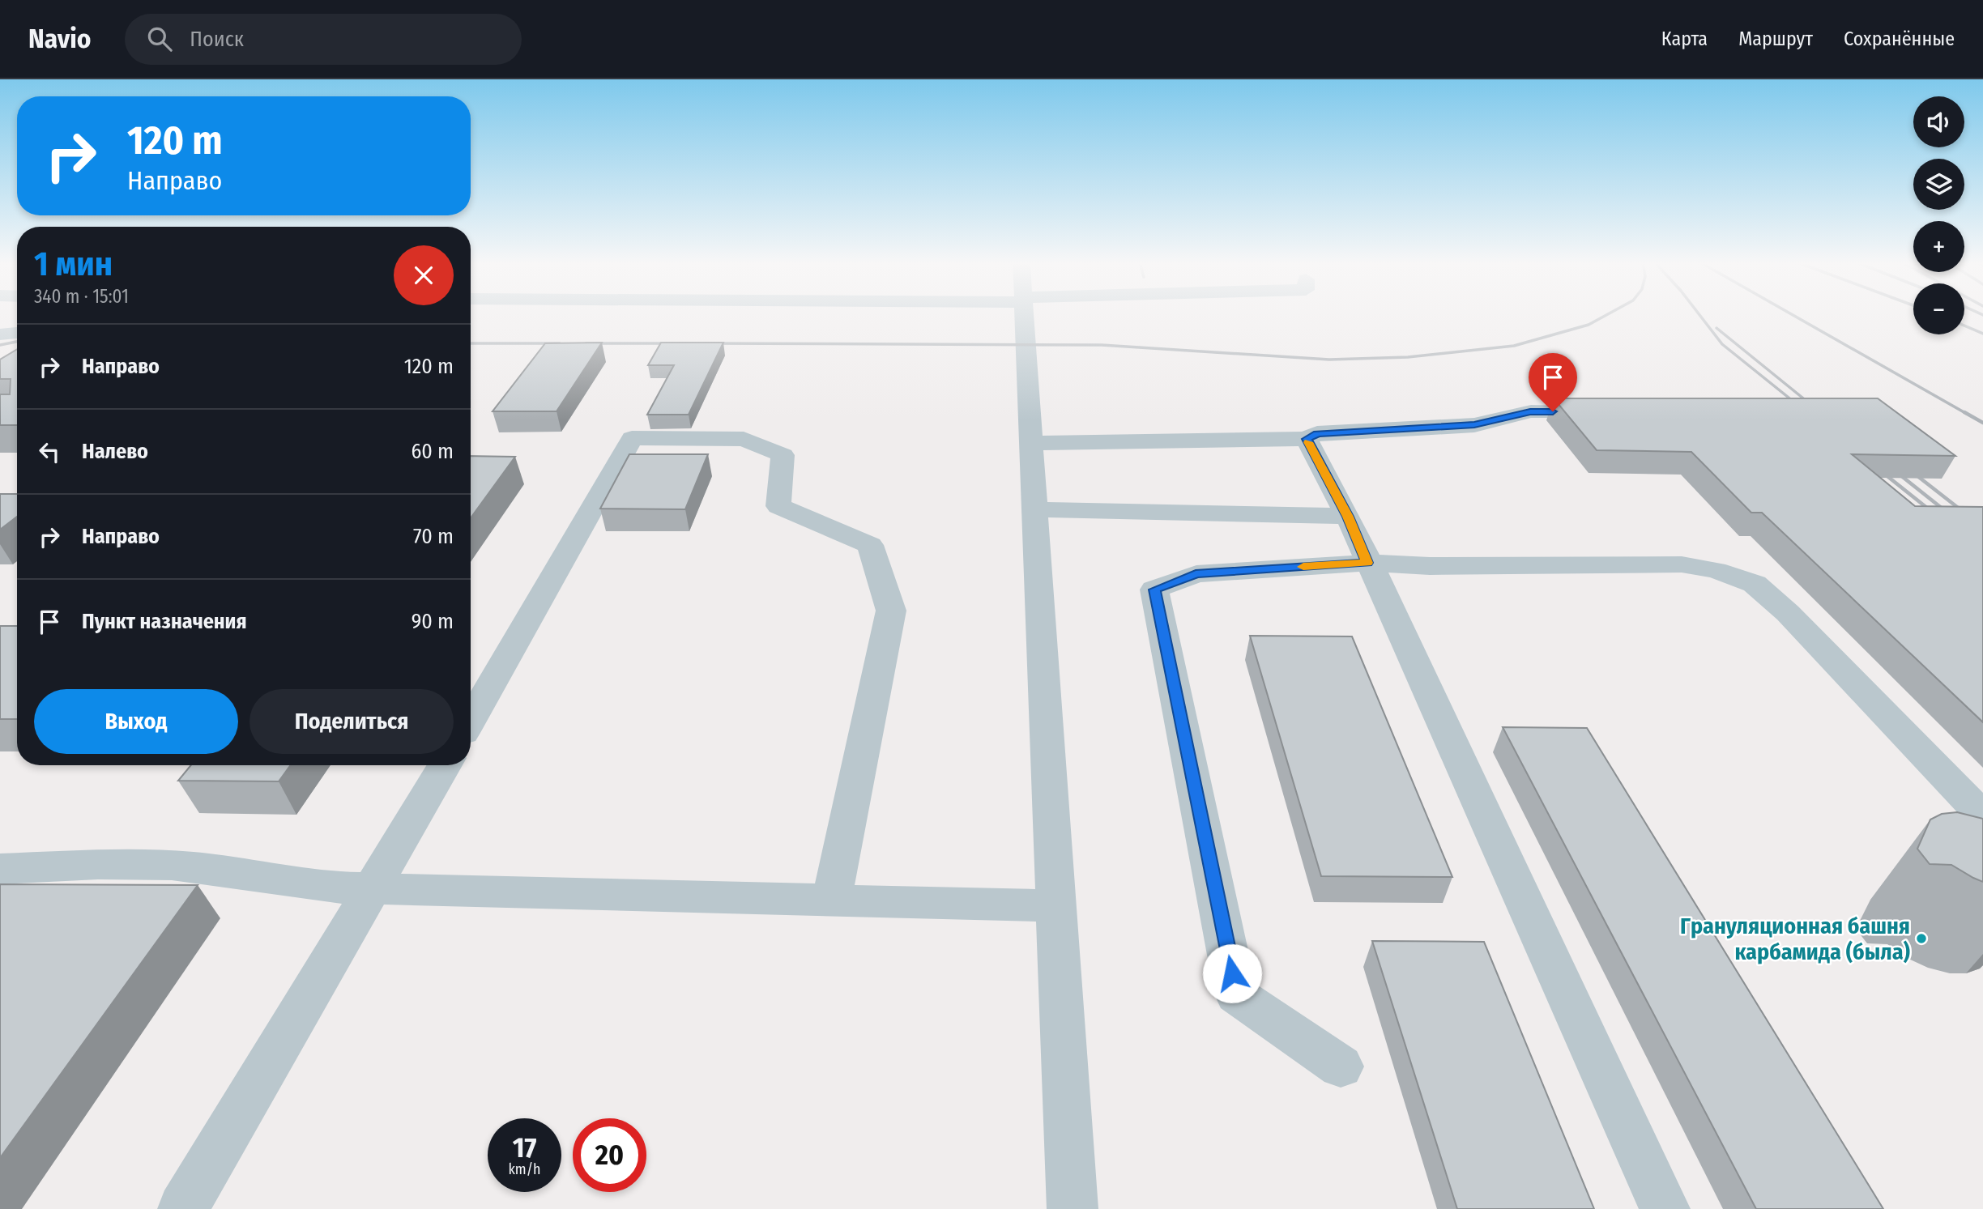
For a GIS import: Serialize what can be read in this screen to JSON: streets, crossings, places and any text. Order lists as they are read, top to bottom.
{
  "places": ["Грануляционная башня карбамида (была)"],
  "page": {
    "header": "Navio",
    "search": "Поиск",
    "nav": ["Карта", "Маршрут", "Сохранённые"],
    "map_buttons": ["+", "−"],
    "turn": ["120 m", "Направо"],
    "heading": ["1 мин", "340 m · 15:01"],
    "list": [
      {
        "name": "Направо",
        "value": "120 m"
      },
      {
        "name": "Налево",
        "value": "60 m"
      },
      {
        "name": "Направо",
        "value": "70 m"
      },
      {
        "name": "Пункт назначения",
        "value": "90 m"
      }
    ],
    "buttons": ["Выход", "Поделиться"],
    "speed": "17 km/h",
    "limit": "20"
  }
}
